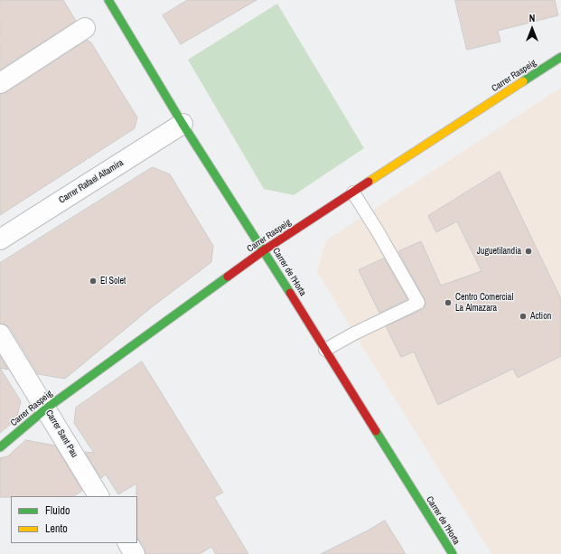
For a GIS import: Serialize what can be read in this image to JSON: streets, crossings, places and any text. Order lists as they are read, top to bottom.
{
  "streets": {
    "street": [
      "Carrer Raspeig",
      "Carrer Rafael Altamira",
      "Carrer de l'Horta",
      "Carrer Sant Pau"
    ]
  },
  "crossings": [
    ["Carrer Raspeig", "Carrer de l'Horta"],
    ["Carrer Raspeig", "Carrer Sant Pau"],
    ["Carrer Rafael Altamira", "Carrer de l'Horta"]
  ],
  "places": [
    "Juguetilandia",
    "El Solet",
    "Centro Comercial La Almazara",
    "Action"
  ],
  "legend": ["Fluido", "Lento"],
  "north": "top"
}
